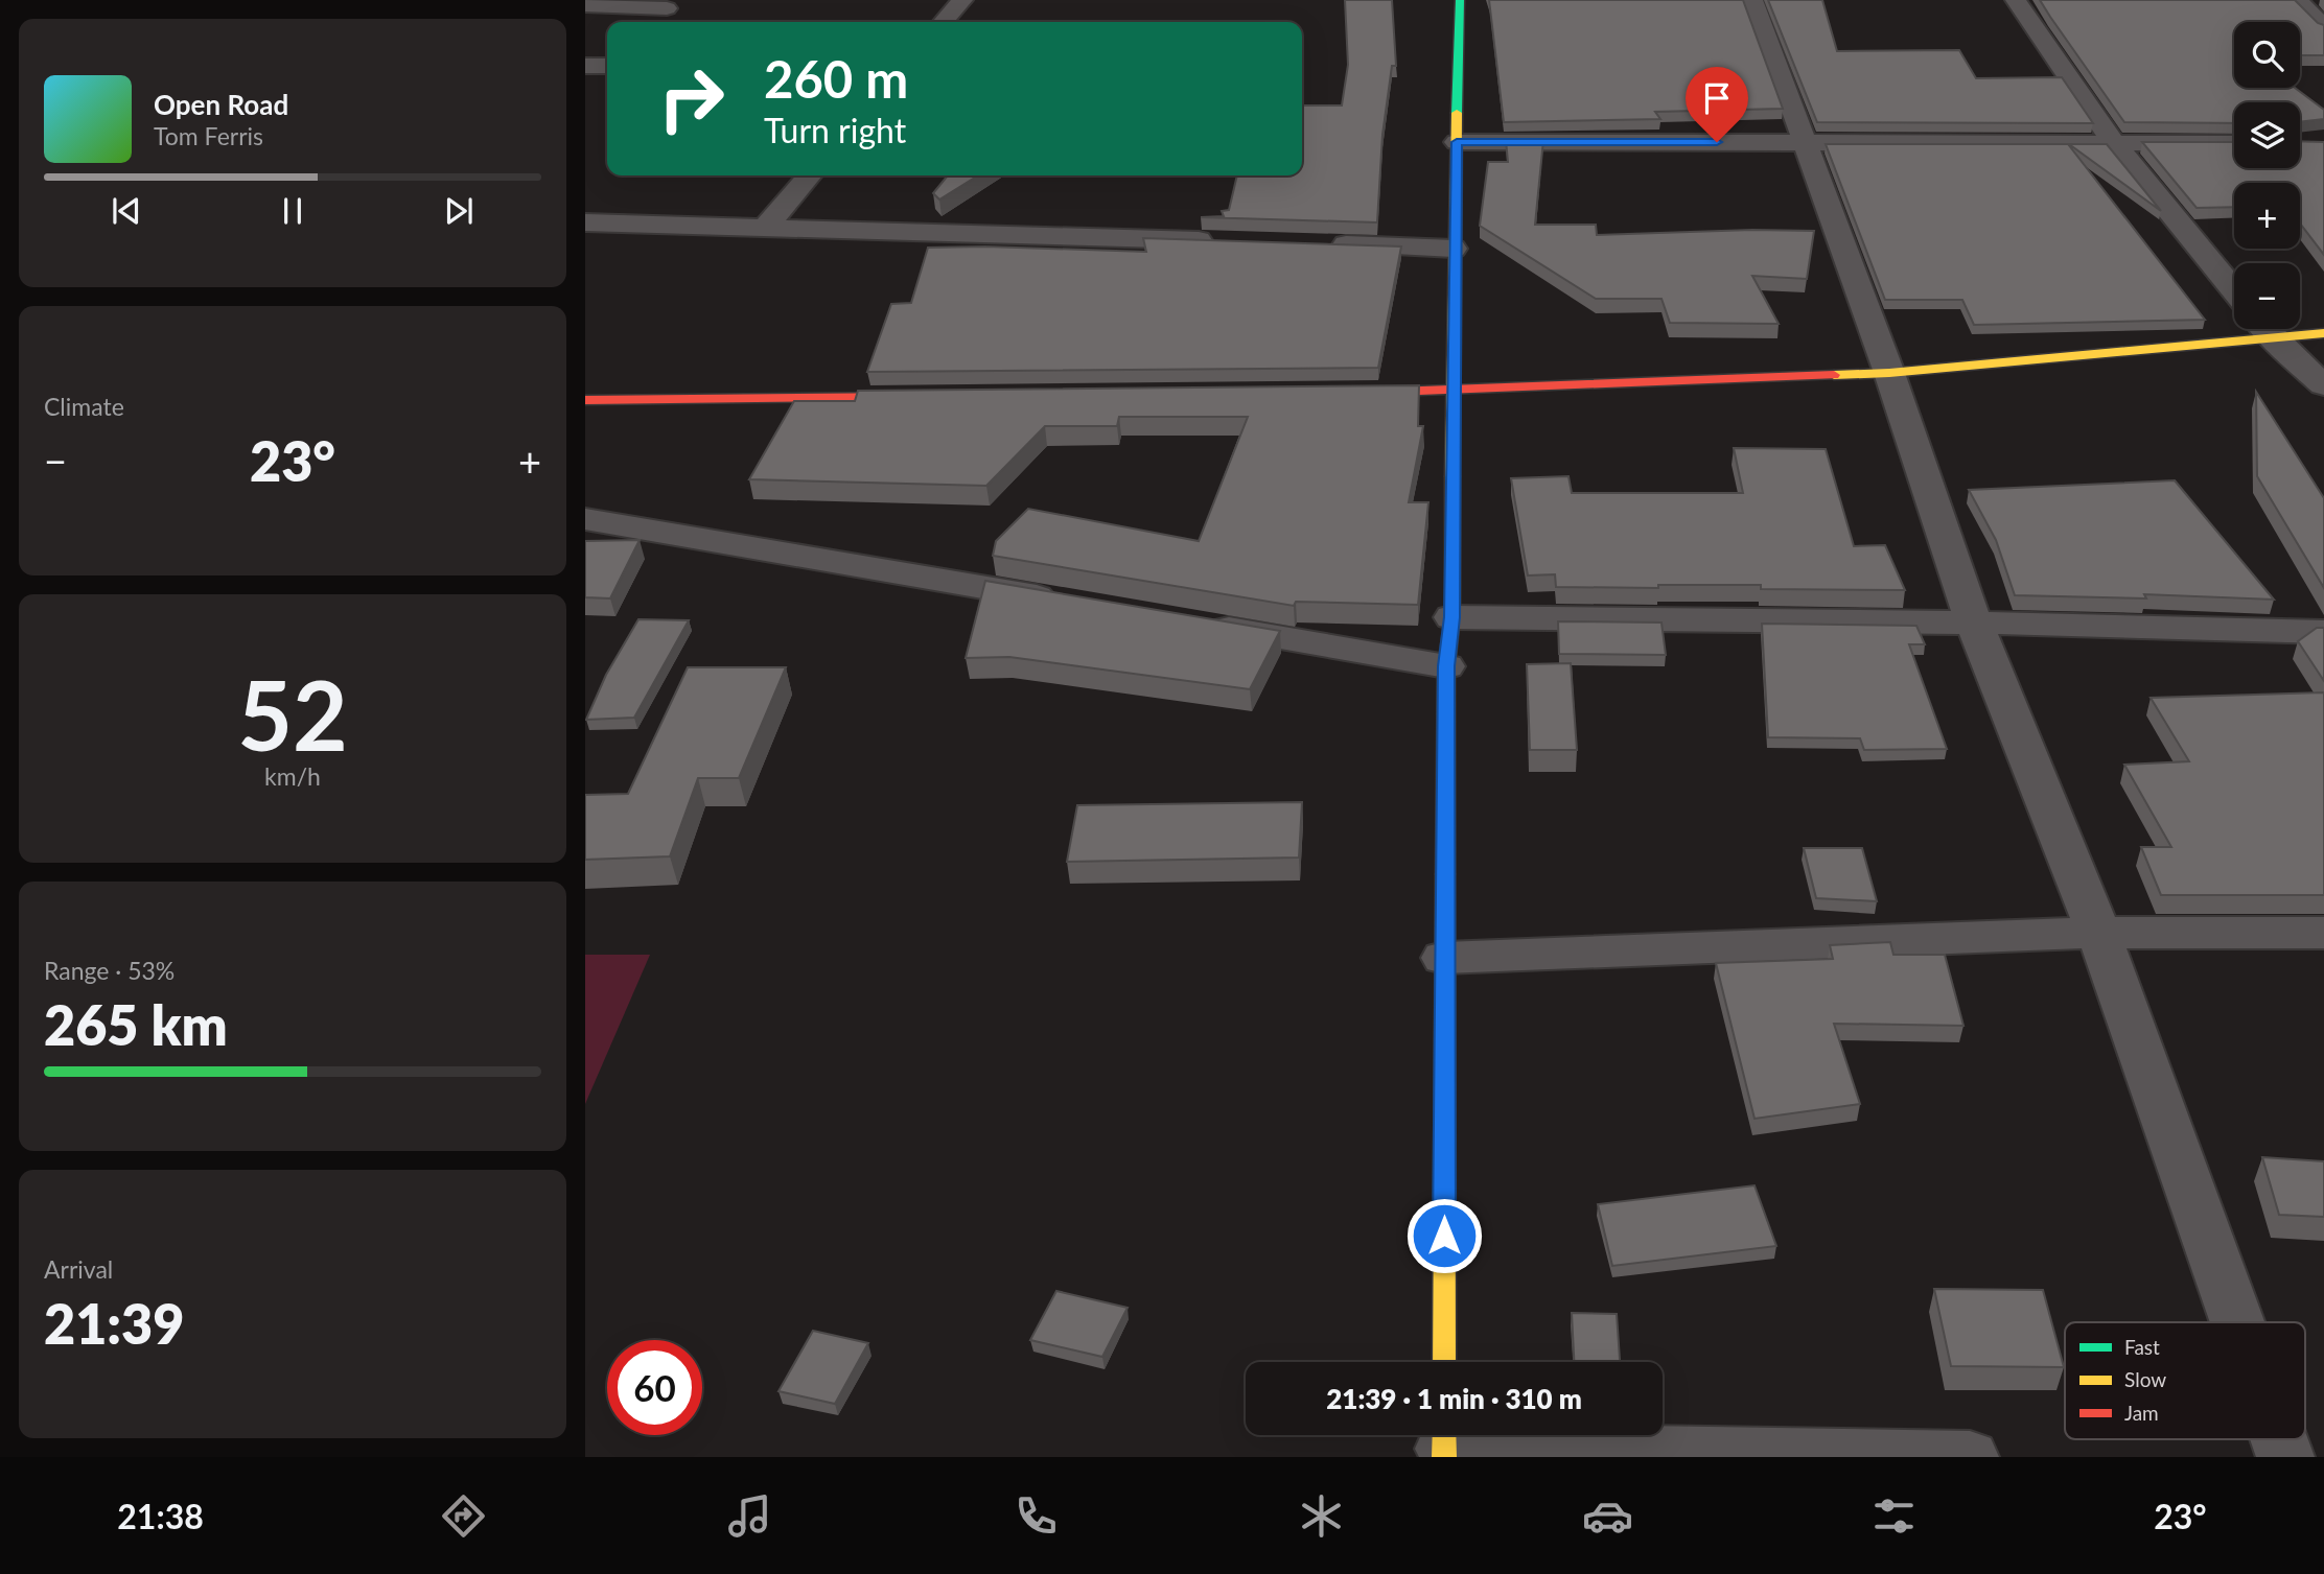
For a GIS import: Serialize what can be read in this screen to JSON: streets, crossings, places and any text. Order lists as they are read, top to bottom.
{
  "legend": ["Fast", "Slow", "Jam"],
  "page": {
    "map_buttons": ["+", "−"],
    "turn": ["260 m", "Turn right"],
    "song": ["Open Road", "Tom Ferris"],
    "tile": [
      "Climate",
      ["52", "km/h"],
      ["Range · 53%", "265 km"],
      ["Arrival", "21:39"]
    ],
    "heat": ["−", "23°", "+"],
    "limit": "60",
    "trip": "21:39 · 1 min · 310 m",
    "tabs": ["21:38", "23°"]
  }
}
